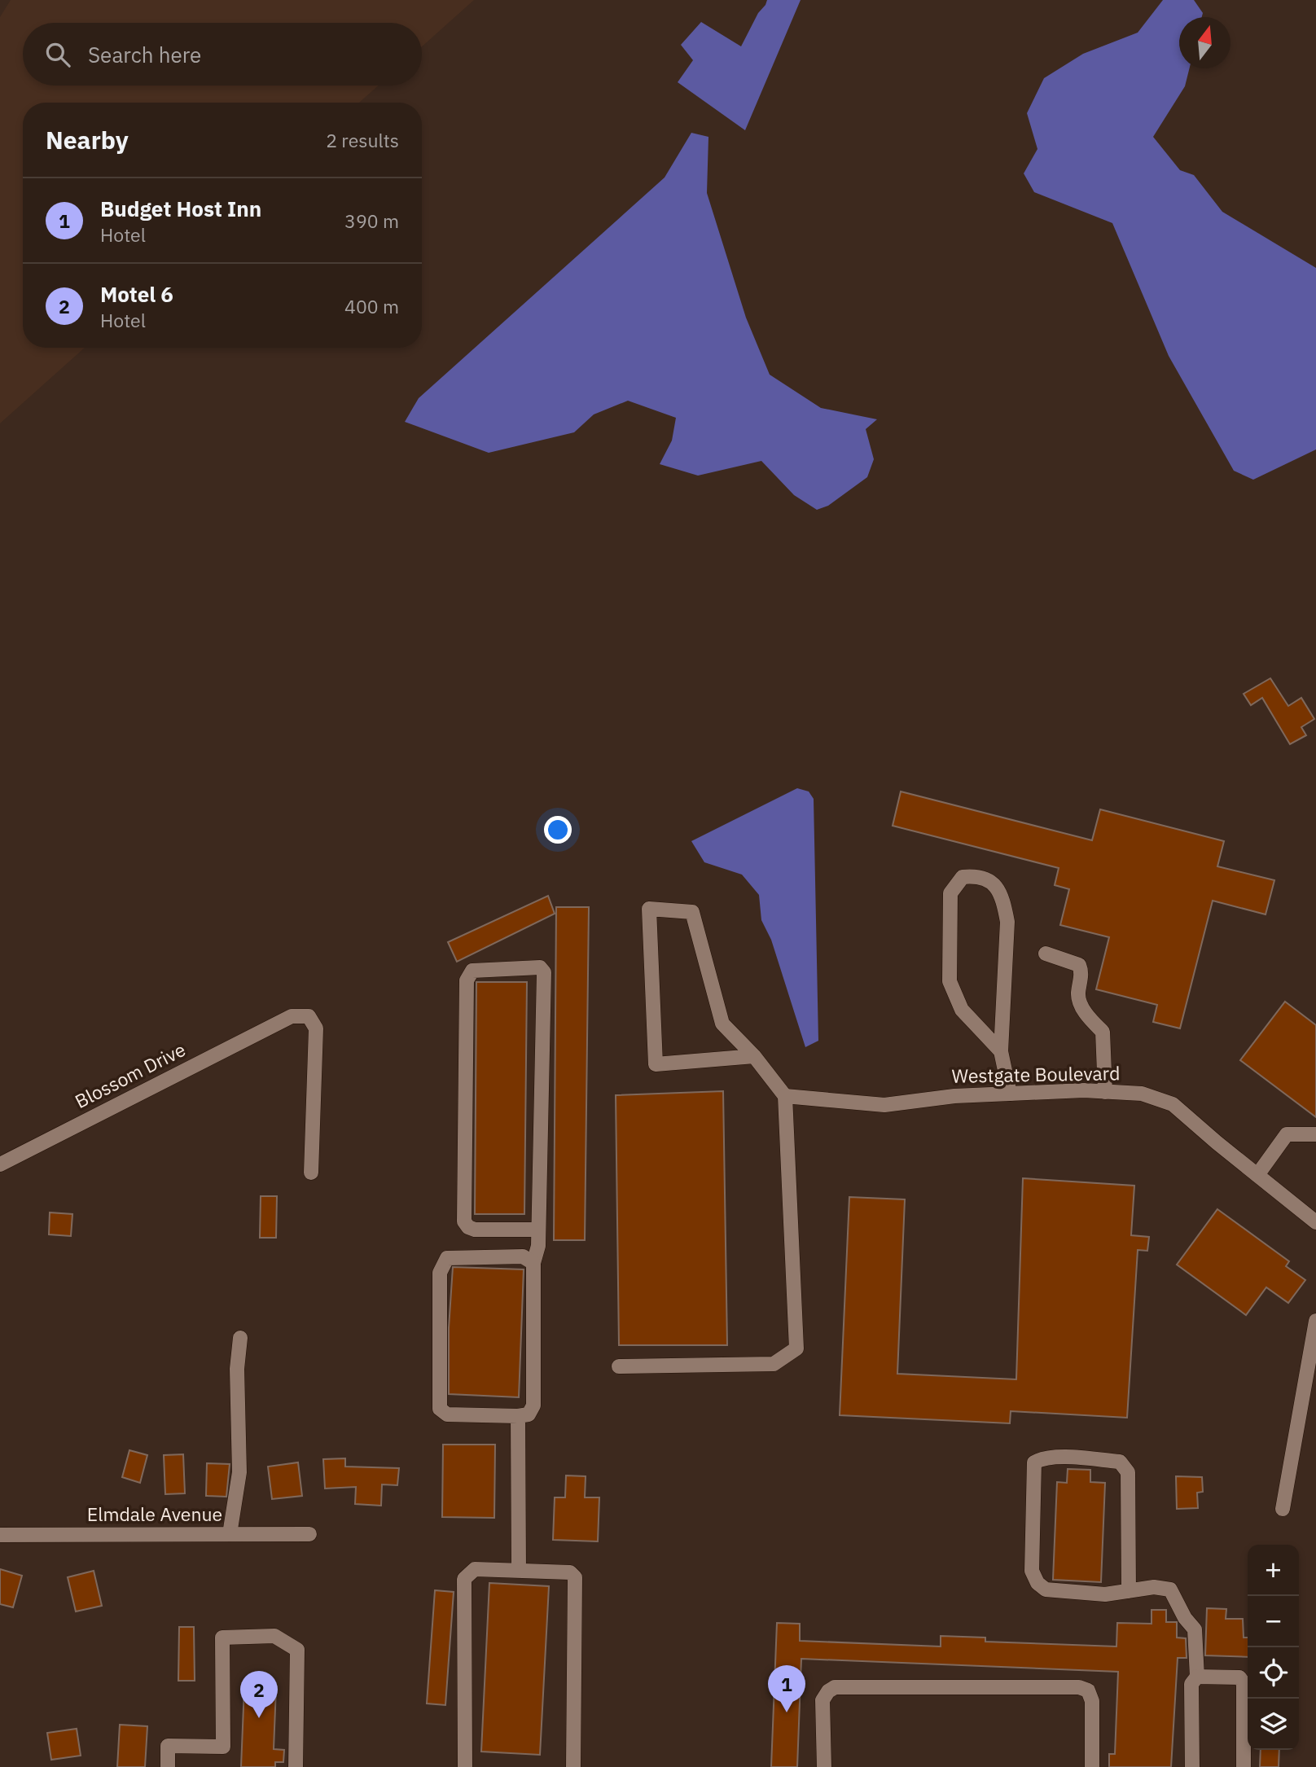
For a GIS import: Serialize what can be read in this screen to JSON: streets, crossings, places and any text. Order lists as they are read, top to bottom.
{
  "streets": {
    "street": ["Westgate Boulevard", "Blossom Drive", "Elmdale Avenue"]
  },
  "north": "top",
  "page": {
    "search": "Search here",
    "heading": ["Nearby", "2 results"],
    "list": [
      {
        "mark": "1",
        "name": "Budget Host Inn",
        "note": "Hotel",
        "value": "390 m"
      },
      {
        "mark": "2",
        "name": "Motel 6",
        "note": "Hotel",
        "value": "400 m"
      }
    ],
    "map_buttons": ["+", "−"],
    "pins": ["1", "2"]
  }
}
